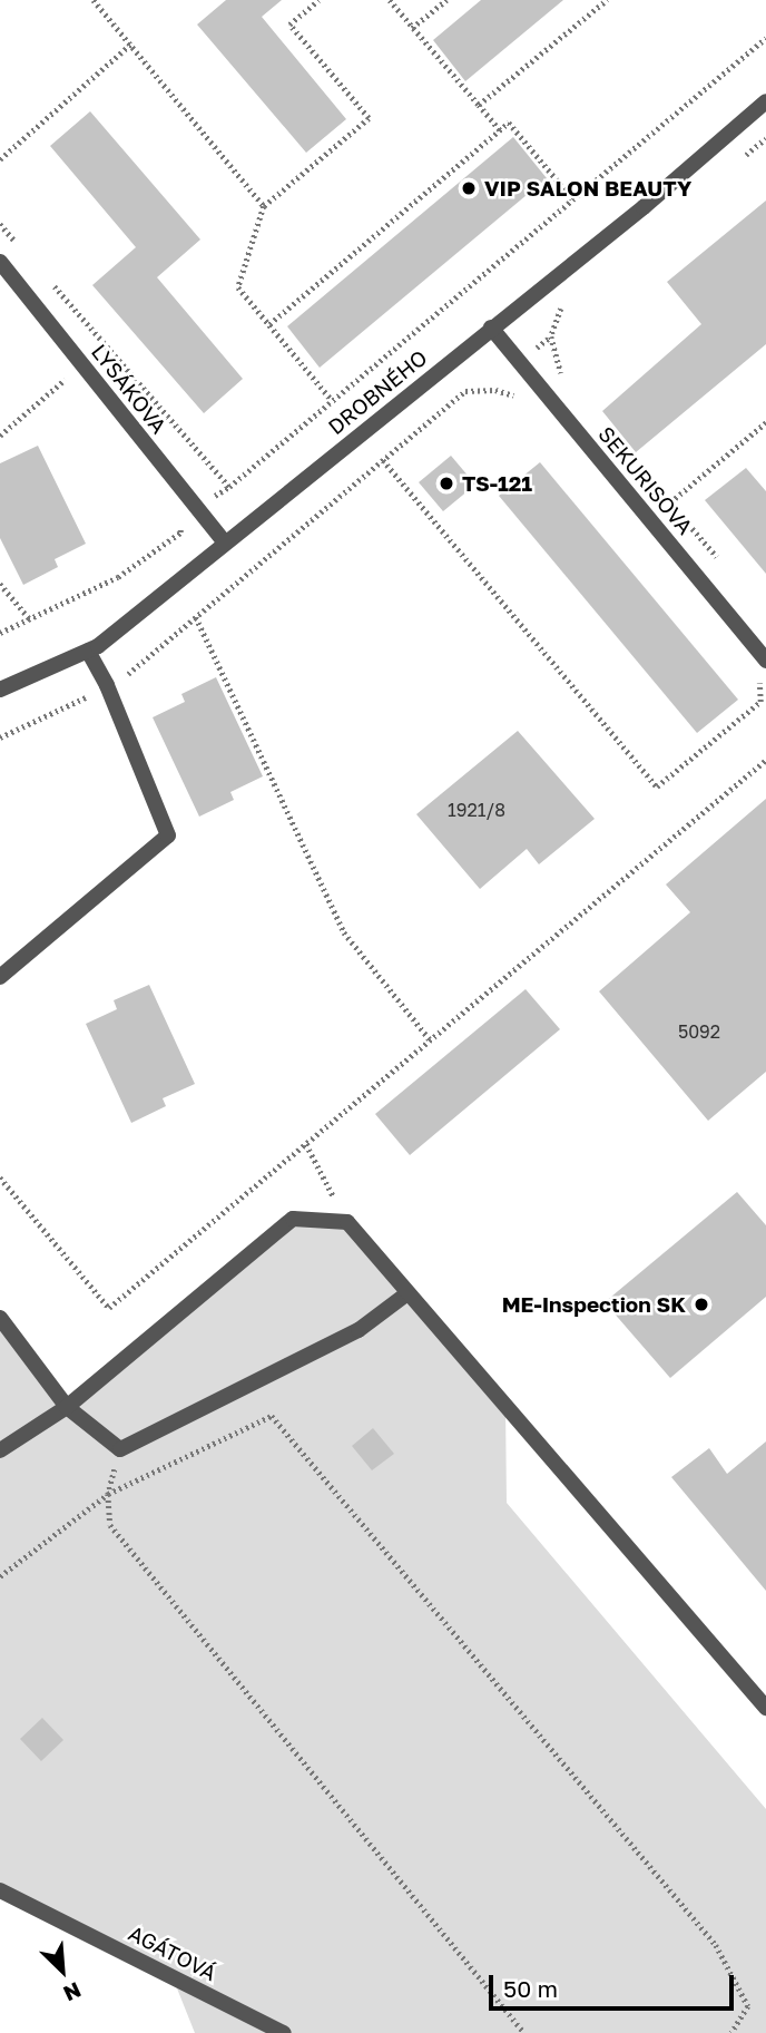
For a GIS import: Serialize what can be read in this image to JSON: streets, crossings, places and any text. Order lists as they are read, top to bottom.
{
  "streets": {
    "street": [
      "LYSÁKOVA",
      "DROBNÉHO",
      "SEKURISOVA",
      "AGÁTOVÁ"
    ]
  },
  "crossings": [
    ["LYSÁKOVA", "DROBNÉHO"],
    ["DROBNÉHO", "SEKURISOVA"]
  ],
  "places": ["VIP SALON BEAUTY", "TS-121", "ME-Inspection SK"],
  "house_numbers": ["1921/8", "5092"],
  "scale_bar": "50 m",
  "north": "bottom right"
}
